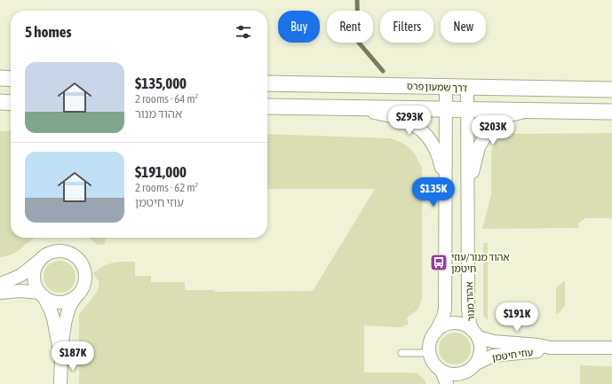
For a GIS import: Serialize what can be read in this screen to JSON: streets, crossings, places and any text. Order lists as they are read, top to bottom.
{
  "streets": {
    "street": ["דרך שמעון פרס", "אהוד מנור", "עוזי חיטמן"]
  },
  "crossings": [
    ["דרך שמעון פרס", "אהוד מנור"],
    ["אהוד מנור", "עוזי חיטמן"]
  ],
  "places": {
    "bus stop": ["אהוד מנור/עוזי חיטמן"]
  },
  "page": {
    "chip": [
      "Buy",
      "Rent",
      "Filters",
      "New"
    ],
    "heading": "5 homes",
    "list": [
      {
        "name": "$135,000",
        "note": "2 rooms · 64 m² · אהוד מנור"
      },
      {
        "name": "$191,000",
        "note": "2 rooms · 62 m² · עוזי חיטמן"
      }
    ],
    "price": [
      "$293K",
      "$203K",
      "$135K",
      "$191K",
      "$187K"
    ]
  }
}
